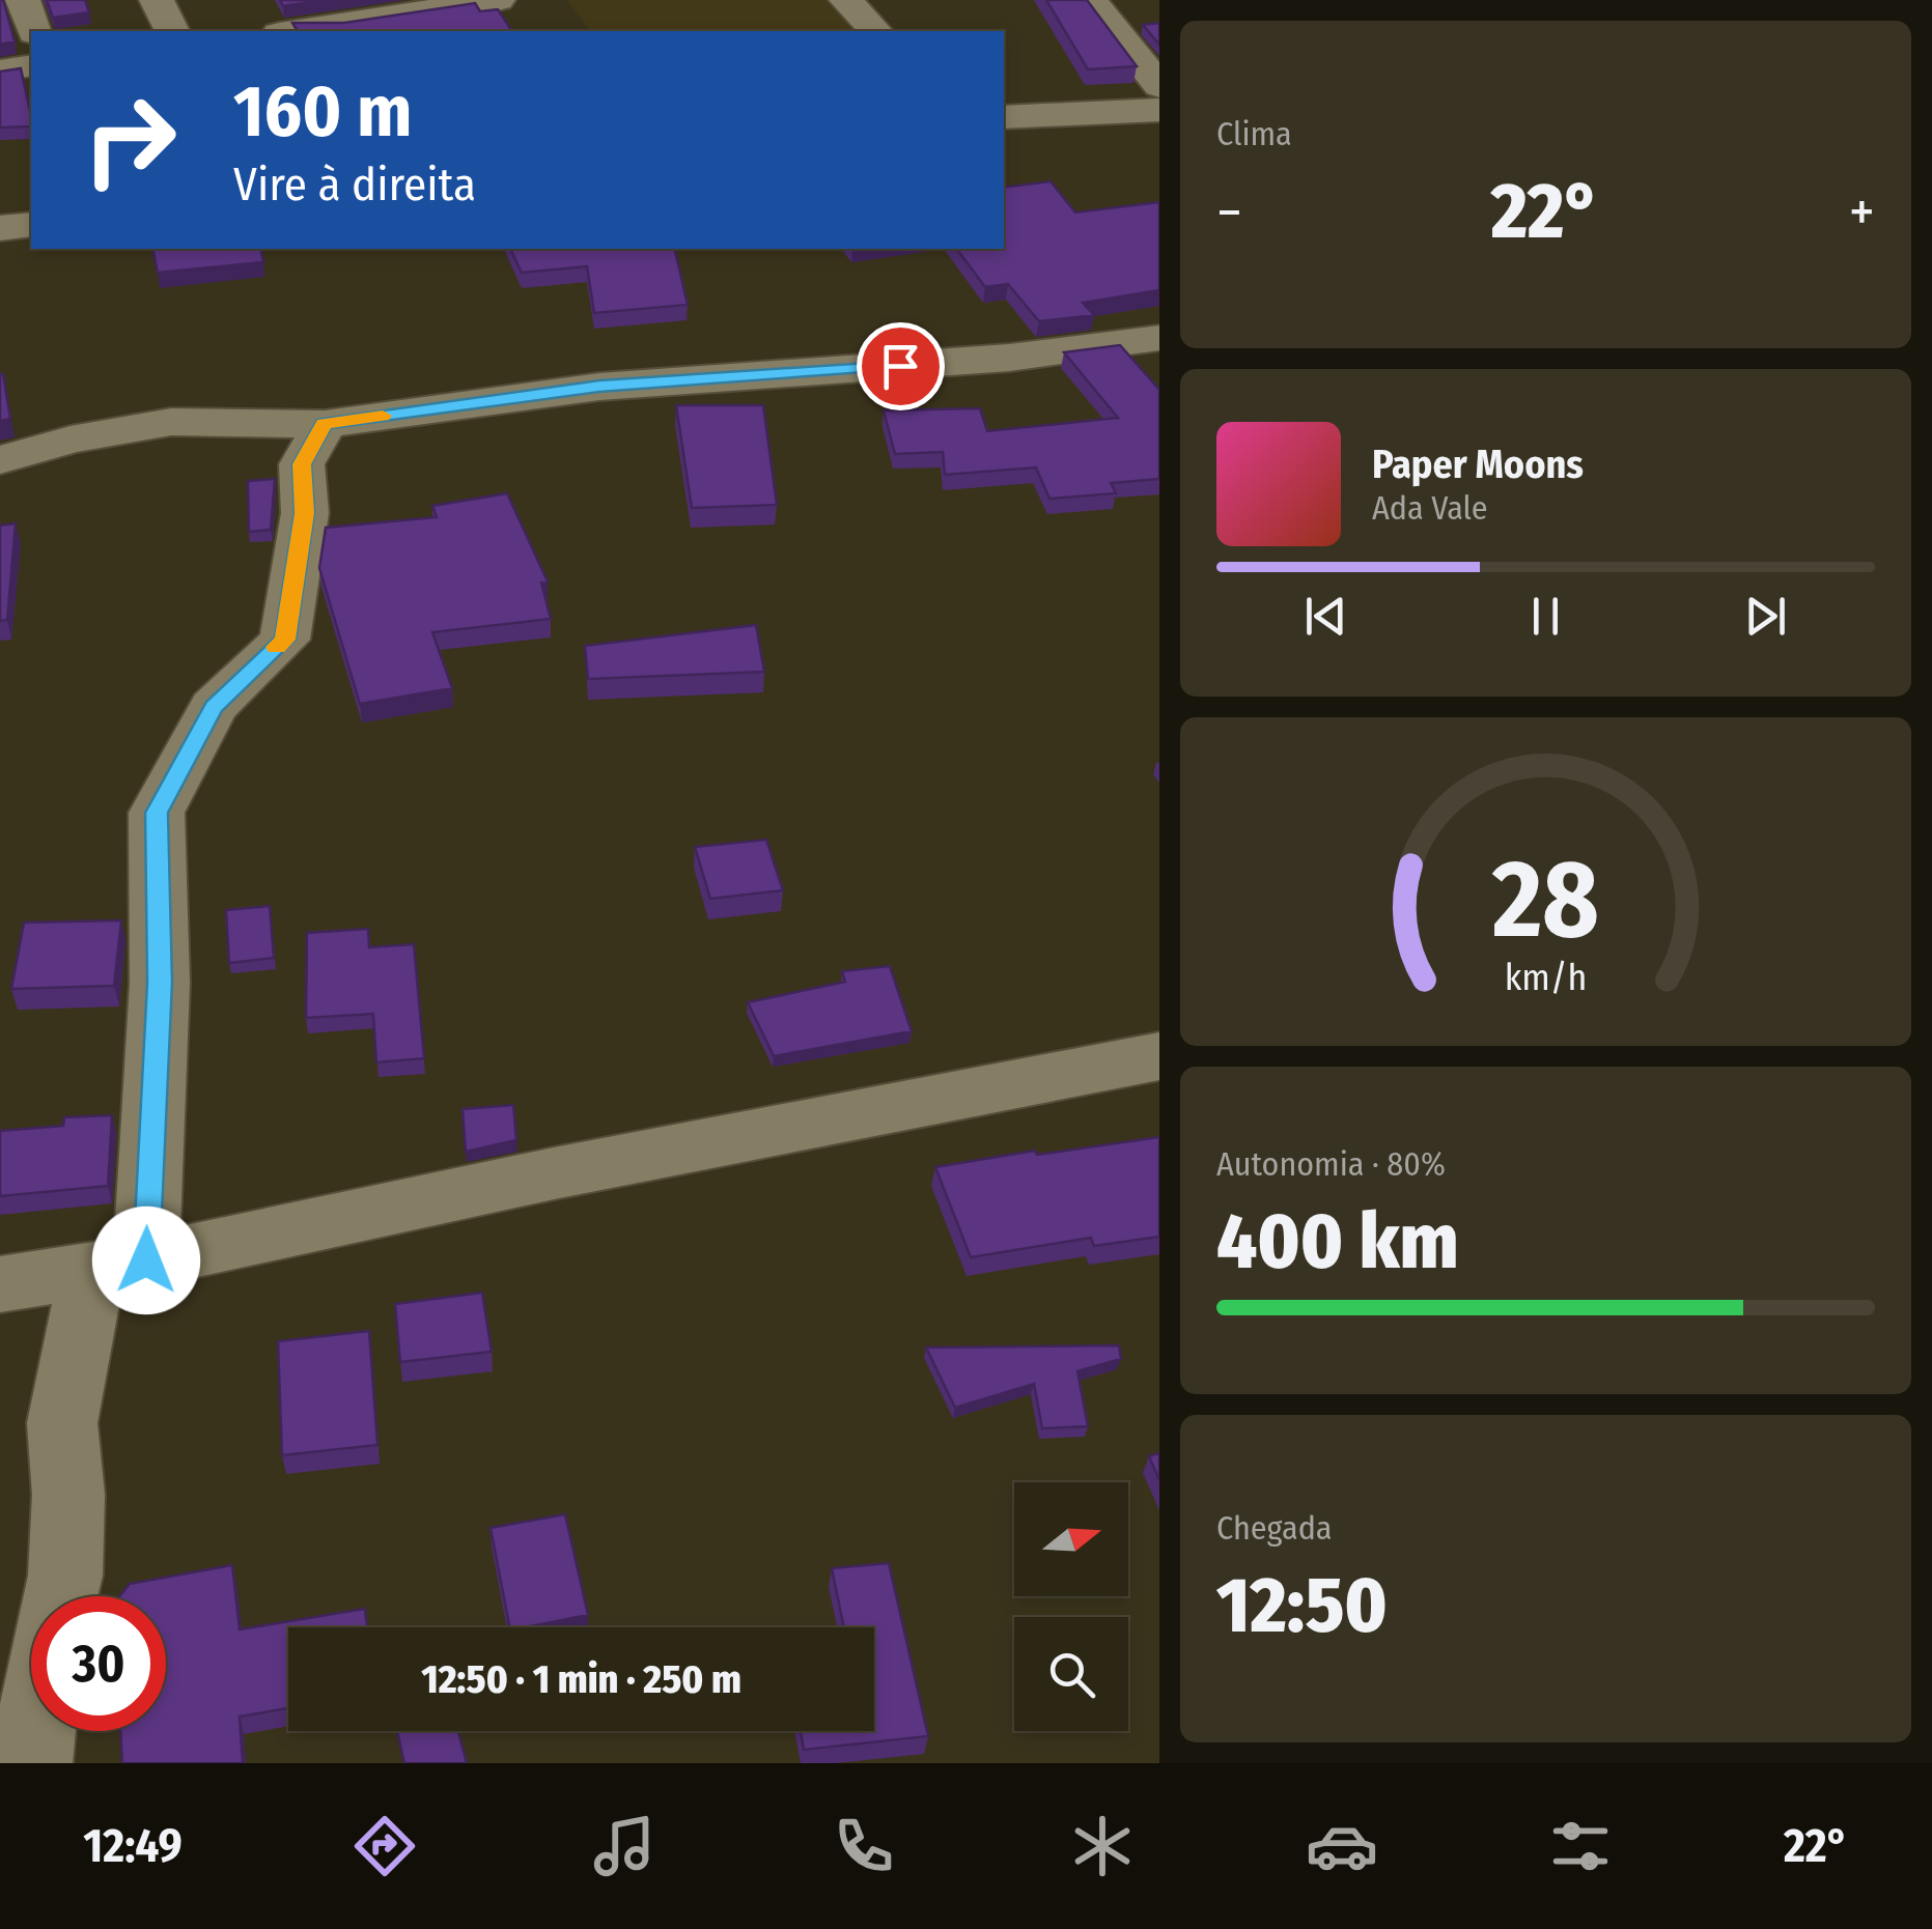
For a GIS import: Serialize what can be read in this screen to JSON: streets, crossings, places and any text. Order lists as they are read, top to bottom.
{
  "north": "right",
  "page": {
    "tile": [
      "Clima",
      ["Autonomia · 80%", "400 km"],
      ["Chegada", "12:50"]
    ],
    "turn": ["160 m", "Vire à direita"],
    "heat": ["−", "22°", "+"],
    "song": ["Paper Moons", "Ada Vale"],
    "limit": "30",
    "trip": "12:50 · 1 min · 250 m",
    "tabs": ["12:49", "22°"],
    "gauge": ["28", "km/h"]
  }
}
